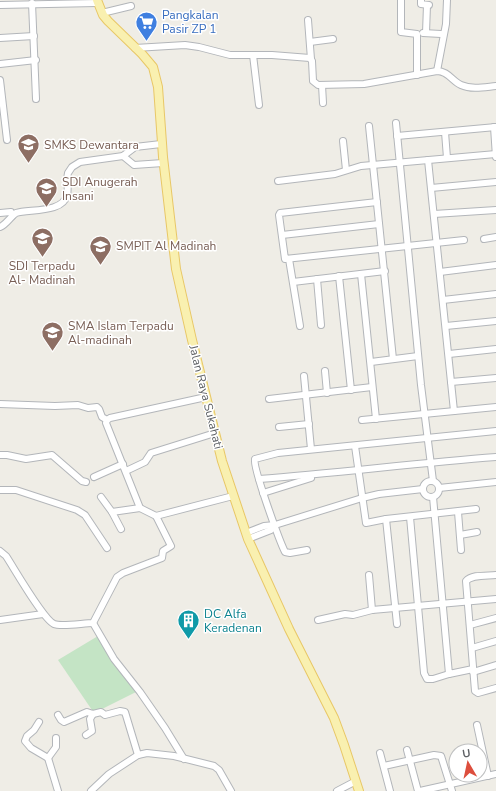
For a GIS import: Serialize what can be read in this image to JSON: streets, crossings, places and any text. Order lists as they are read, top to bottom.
{
  "streets": {
    "main road": ["Jalan Raya Sukahati"]
  },
  "places": {
    "supermarket": ["Pangkalan Pasir ZP 1"],
    "school or university": [
      "SMKS Dewantara",
      "SDI Anugerah Insani",
      "SDI Terpadu Al- Madinah",
      "SMPIT Al Madinah",
      "SMA Islam Terpadu Al-madinah"
    ],
    "building": ["DC Alfa Keradenan"]
  },
  "north": "top"
}
